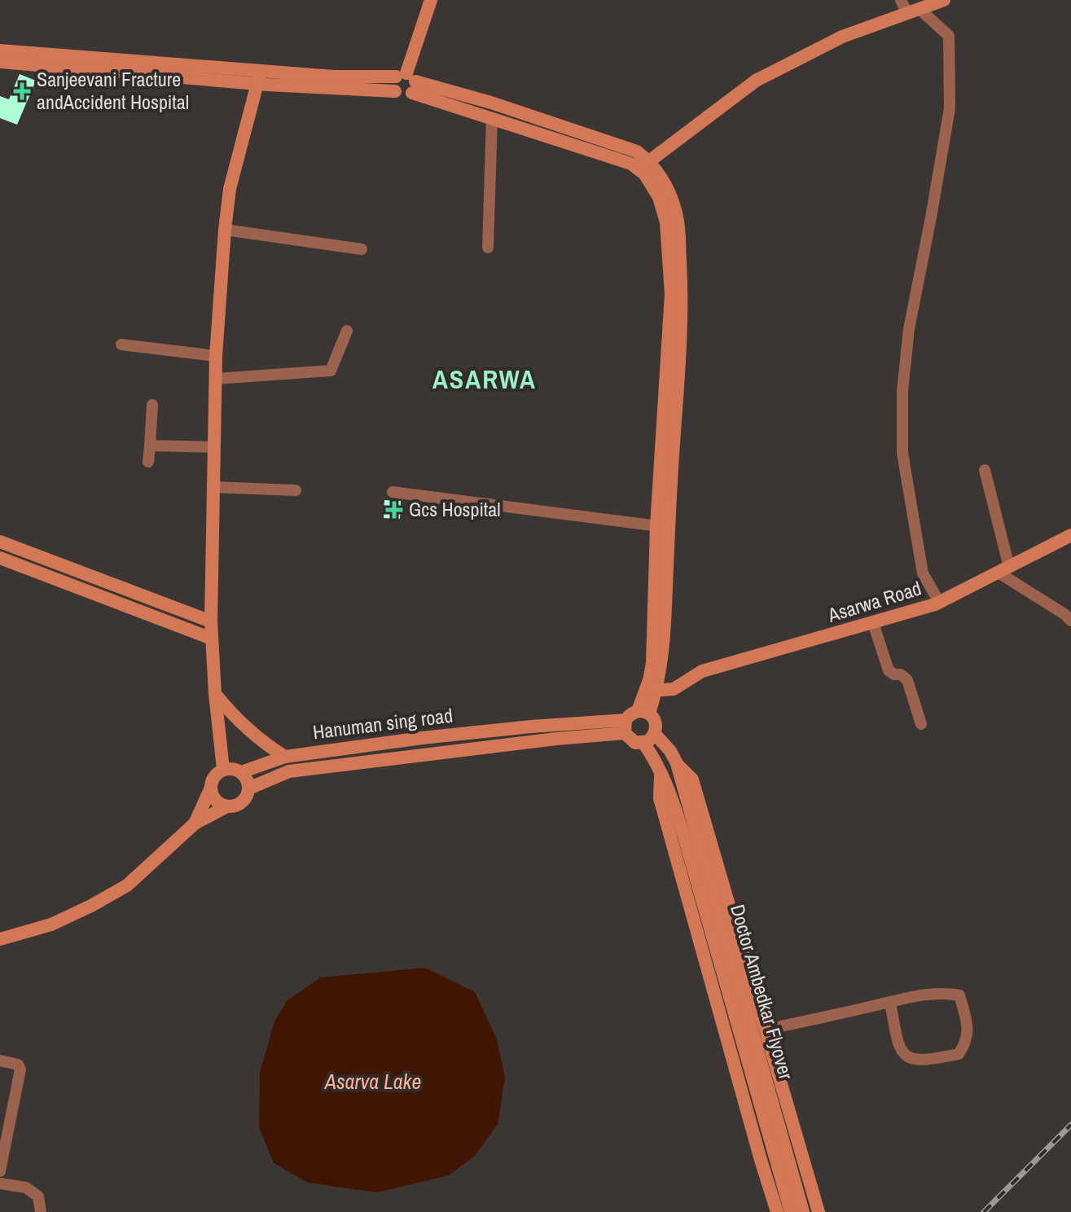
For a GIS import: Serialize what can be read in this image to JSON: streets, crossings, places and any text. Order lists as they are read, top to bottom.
{
  "streets": {
    "street": ["Asarwa Road", "Hanuman sing road", "Doctor Ambedkar Flyover"]
  },
  "crossings": [
    ["Hanuman sing road", "Doctor Ambedkar Flyover"]
  ],
  "districts": ["ASARWA"],
  "water": ["Asarva Lake"],
  "places": {
    "health": ["Sanjeevani Fracture andAccident Hospital", "Gcs Hospital"]
  }
}
